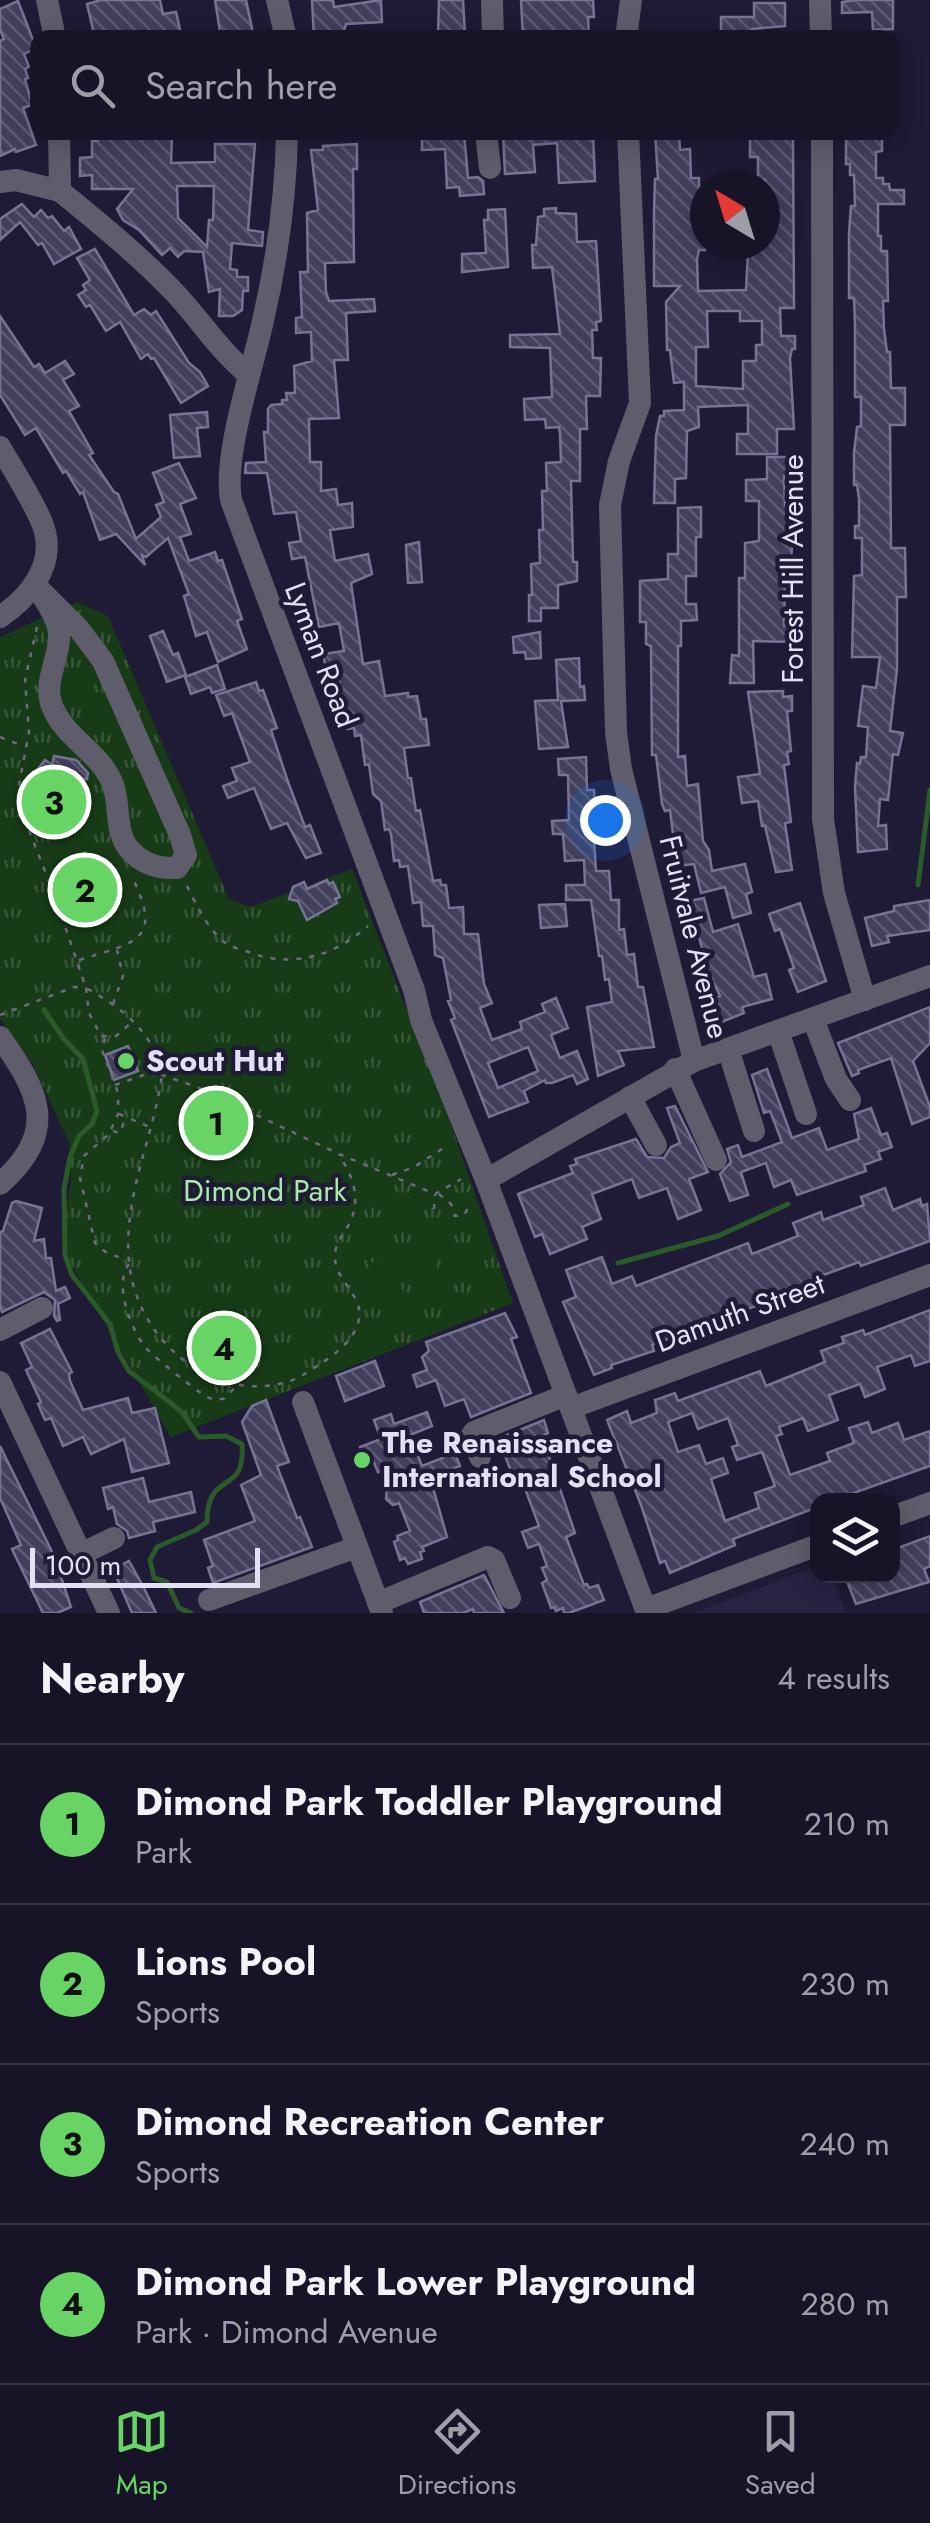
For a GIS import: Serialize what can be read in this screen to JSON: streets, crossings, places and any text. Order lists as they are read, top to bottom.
{
  "streets": {
    "street": [
      "Forest Hill Avenue",
      "Lyman Road",
      "Fruitvale Avenue",
      "Damuth Street"
    ]
  },
  "crossings": [
    ["Lyman Road", "Fruitvale Avenue"]
  ],
  "parks": ["Dimond Park"],
  "places": ["Scout Hut", "The Renaissance International School"],
  "scale_bar": "100 m",
  "north": "top left",
  "page": {
    "search": "Search here",
    "pins": [
      "3",
      "2",
      "1",
      "4"
    ],
    "scale": "100 m",
    "heading": ["Nearby", "4 results"],
    "list": [
      {
        "mark": "1",
        "name": "Dimond Park Toddler Playground",
        "note": "Park",
        "value": "210 m"
      },
      {
        "mark": "2",
        "name": "Lions Pool",
        "note": "Sports",
        "value": "230 m"
      },
      {
        "mark": "3",
        "name": "Dimond Recreation Center",
        "note": "Sports",
        "value": "240 m"
      },
      {
        "mark": "4",
        "name": "Dimond Park Lower Playground",
        "note": "Park · Dimond Avenue",
        "value": "280 m"
      }
    ],
    "nav": ["Map", "Directions", "Saved"]
  }
}
